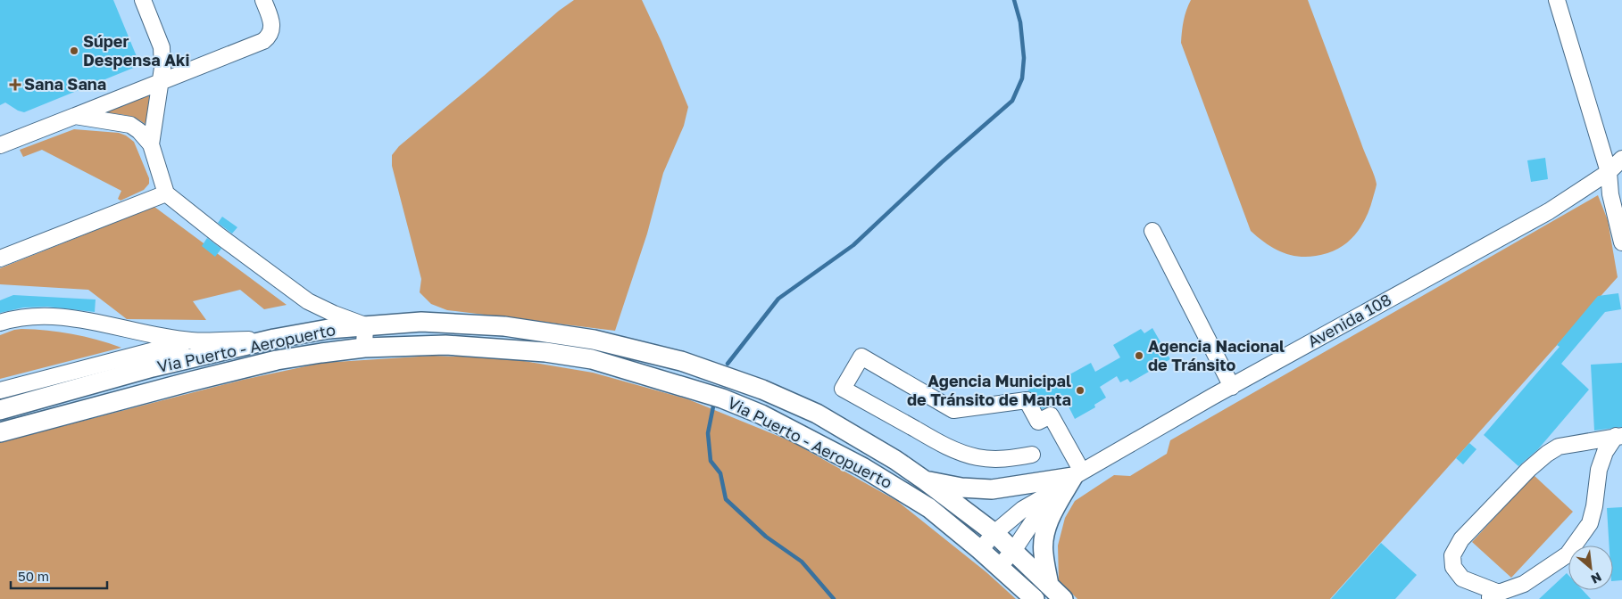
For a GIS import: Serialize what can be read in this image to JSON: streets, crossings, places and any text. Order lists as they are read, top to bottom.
{
  "streets": {
    "main road": ["Via Puerto - Aeropuerto"],
    "street": ["Avenida 108"]
  },
  "crossings": [
    ["Avenida 108", "Via Puerto - Aeropuerto"]
  ],
  "places": {
    "other": ["Súper Despensa Aki", "Agencia Nacional de Tránsito", "Agencia Municipal de Tránsito de Manta"],
    "health": ["Sana Sana"]
  },
  "scale_bar": "50 m",
  "north": "bottom right"
}
